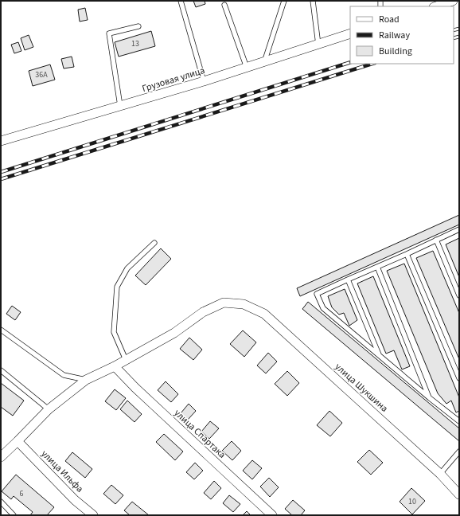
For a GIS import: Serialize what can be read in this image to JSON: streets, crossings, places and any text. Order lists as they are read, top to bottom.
{
  "streets": {
    "street": [
      "Грузовая улица",
      "улица Шукшина",
      "улица Спартака",
      "улица Ильфа"
    ]
  },
  "house_numbers": [
    "13",
    "36А",
    "6",
    "10"
  ],
  "legend": ["Road", "Railway", "Building"]
}
